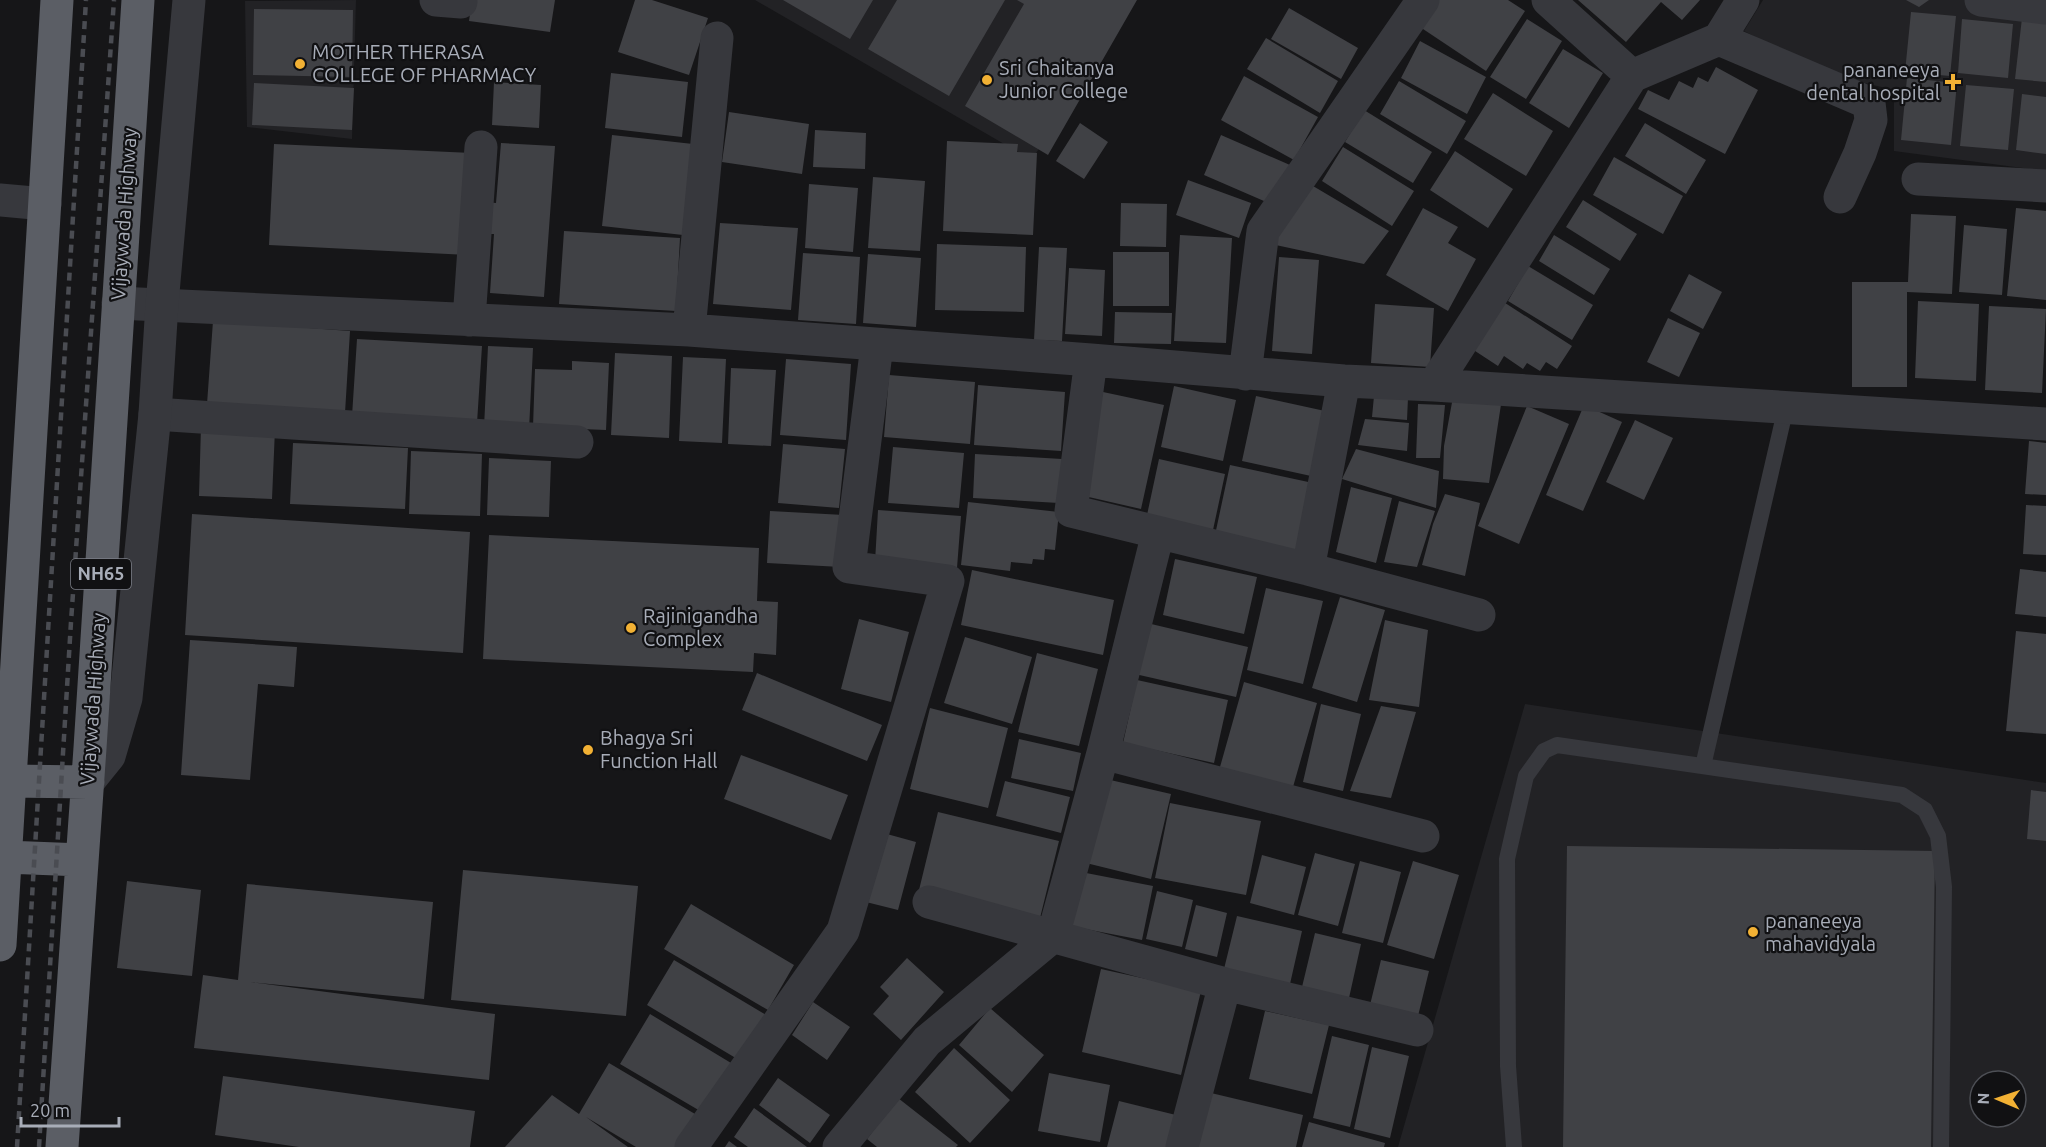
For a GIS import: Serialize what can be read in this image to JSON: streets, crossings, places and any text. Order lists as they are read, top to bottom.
{
  "streets": {
    "highway": ["Vijaywada Highway", "NH65"]
  },
  "places": {
    "other": [
      "MOTHER THERASA COLLEGE OF PHARMACY",
      "Sri Chaitanya Junior College",
      "Rajinigandha Complex",
      "Bhagya Sri Function Hall",
      "pananeeya mahavidyala"
    ],
    "health": ["pananeeya dental hospital"]
  },
  "scale_bar": "20 m",
  "north": "left"
}
